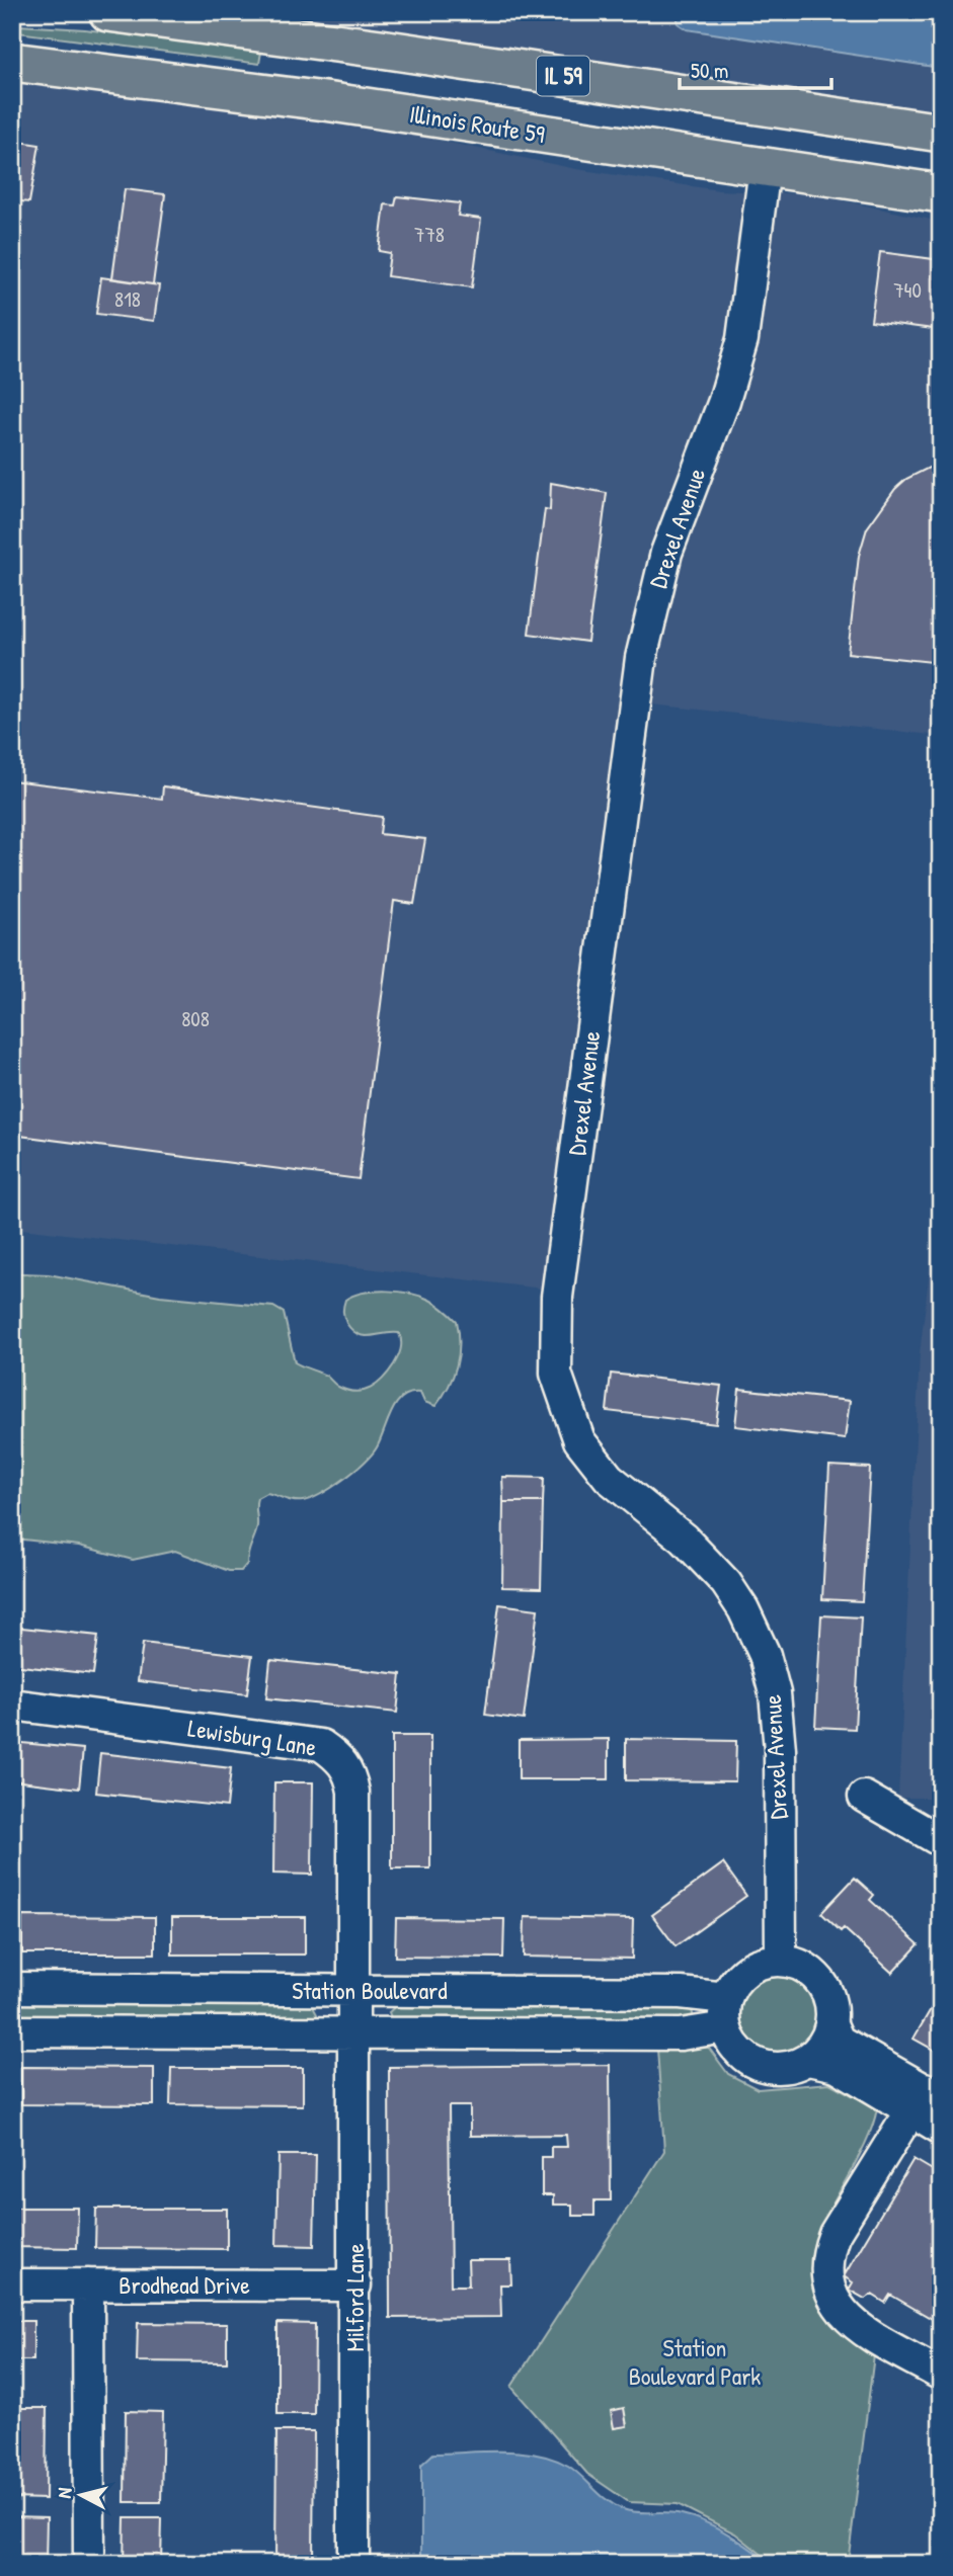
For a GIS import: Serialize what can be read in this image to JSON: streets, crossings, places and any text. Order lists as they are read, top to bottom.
{
  "streets": {
    "main road": ["IL 59", "Illinois Route 59"],
    "street": [
      "Drexel Avenue",
      "Lewisburg Lane",
      "Station Boulevard",
      "Brodhead Drive",
      "Milford Lane"
    ]
  },
  "crossings": [
    ["Illinois Route 59", "Drexel Avenue"],
    ["Drexel Avenue", "Station Boulevard"],
    ["Lewisburg Lane", "Station Boulevard"],
    ["Lewisburg Lane", "Milford Lane"],
    ["Station Boulevard", "Milford Lane"],
    ["Brodhead Drive", "Milford Lane"]
  ],
  "parks": ["Station Boulevard Park"],
  "house_numbers": [
    "778",
    "740",
    "818",
    "808"
  ],
  "scale_bar": "50 m",
  "north": "left"
}
